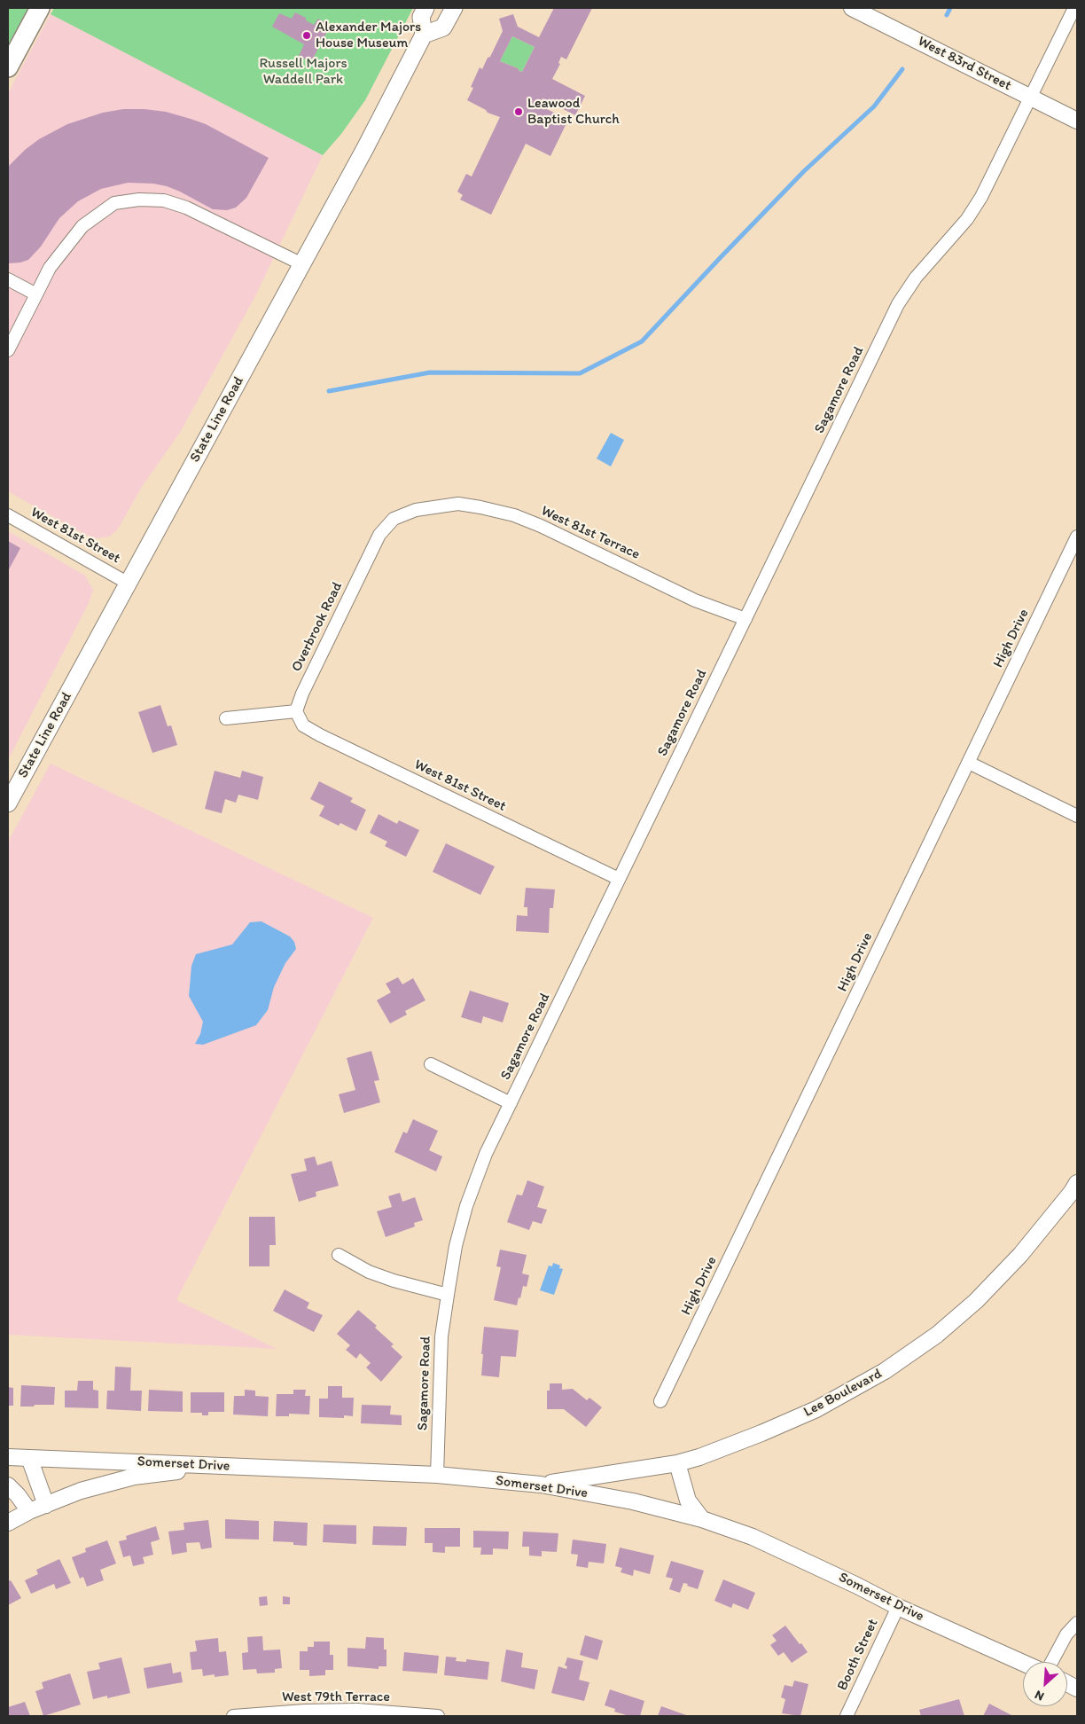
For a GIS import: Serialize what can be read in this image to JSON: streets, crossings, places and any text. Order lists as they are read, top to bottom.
{
  "streets": {
    "main road": ["State Line Road"],
    "street": [
      "West 83rd Street",
      "Sagamore Road",
      "West 81st Terrace",
      "West 81st Street",
      "Overbrook Road",
      "High Drive",
      "Lee Boulevard",
      "Somerset Drive",
      "Booth Street",
      "West 79th Terrace"
    ]
  },
  "crossings": [
    ["West 83rd Street", "Sagamore Road"],
    ["Sagamore Road", "West 81st Terrace"],
    ["Sagamore Road", "West 81st Street"],
    ["Sagamore Road", "Somerset Drive"],
    ["State Line Road", "West 81st Street"],
    ["West 81st Terrace", "Overbrook Road"],
    ["West 81st Street", "Overbrook Road"],
    ["Lee Boulevard", "Somerset Drive"],
    ["Somerset Drive", "Booth Street"]
  ],
  "parks": ["Russell Majors Waddell Park"],
  "places": ["Alexander Majors House Museum", "Leawood Baptist Church"],
  "north": "bottom left"
}
